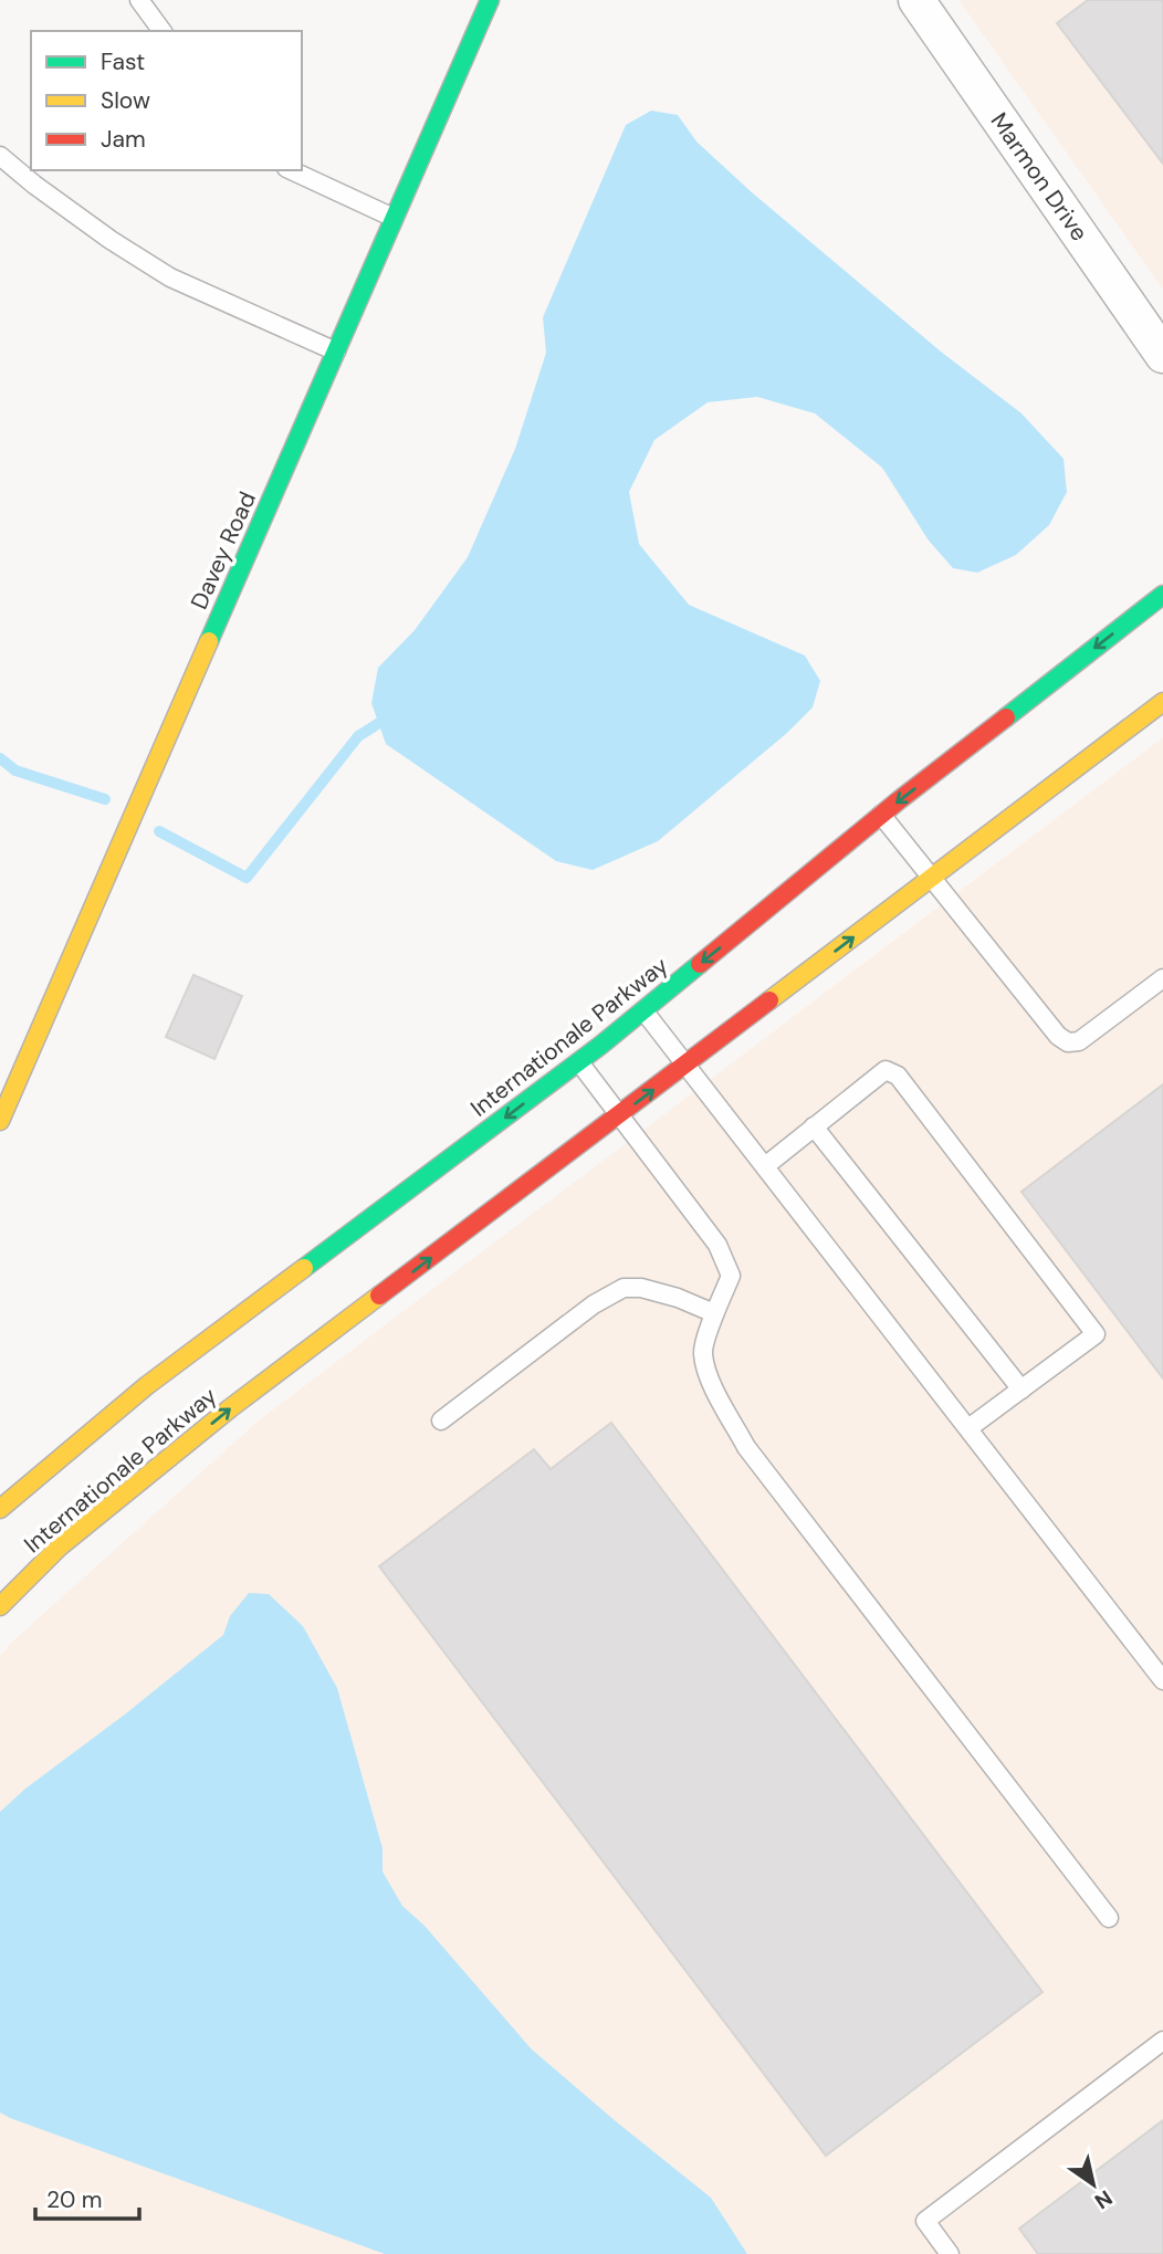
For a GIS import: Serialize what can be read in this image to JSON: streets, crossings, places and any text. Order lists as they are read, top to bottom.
{
  "streets": {
    "street": ["Marmon Drive", "Davey Road", "Internationale Parkway"]
  },
  "legend": ["Fast", "Slow", "Jam"],
  "scale_bar": "20 m",
  "north": "bottom right"
}
